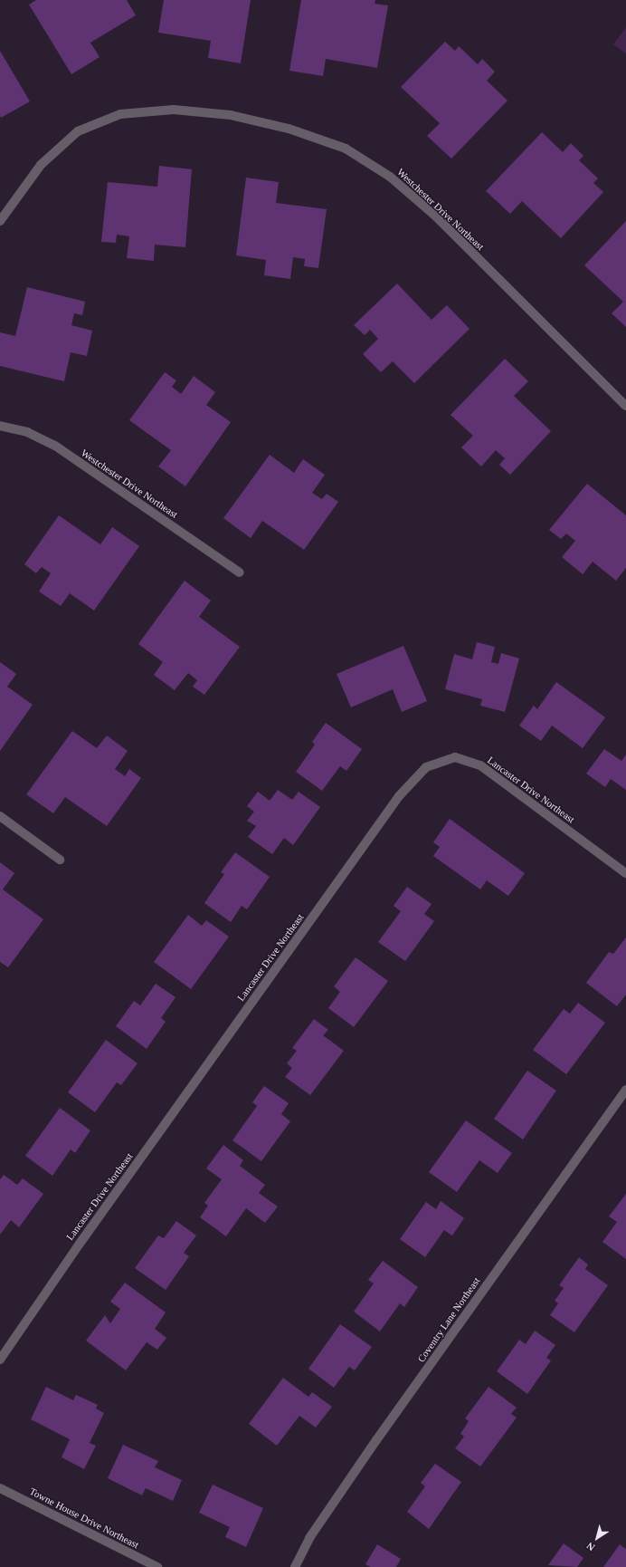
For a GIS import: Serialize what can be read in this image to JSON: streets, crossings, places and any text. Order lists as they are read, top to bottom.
{
  "streets": {
    "street": [
      "Westchester Drive Northeast",
      "Lancaster Drive Northeast",
      "Coventry Lane Northeast",
      "Towne House Drive Northeast"
    ]
  },
  "north": "bottom left"
}
